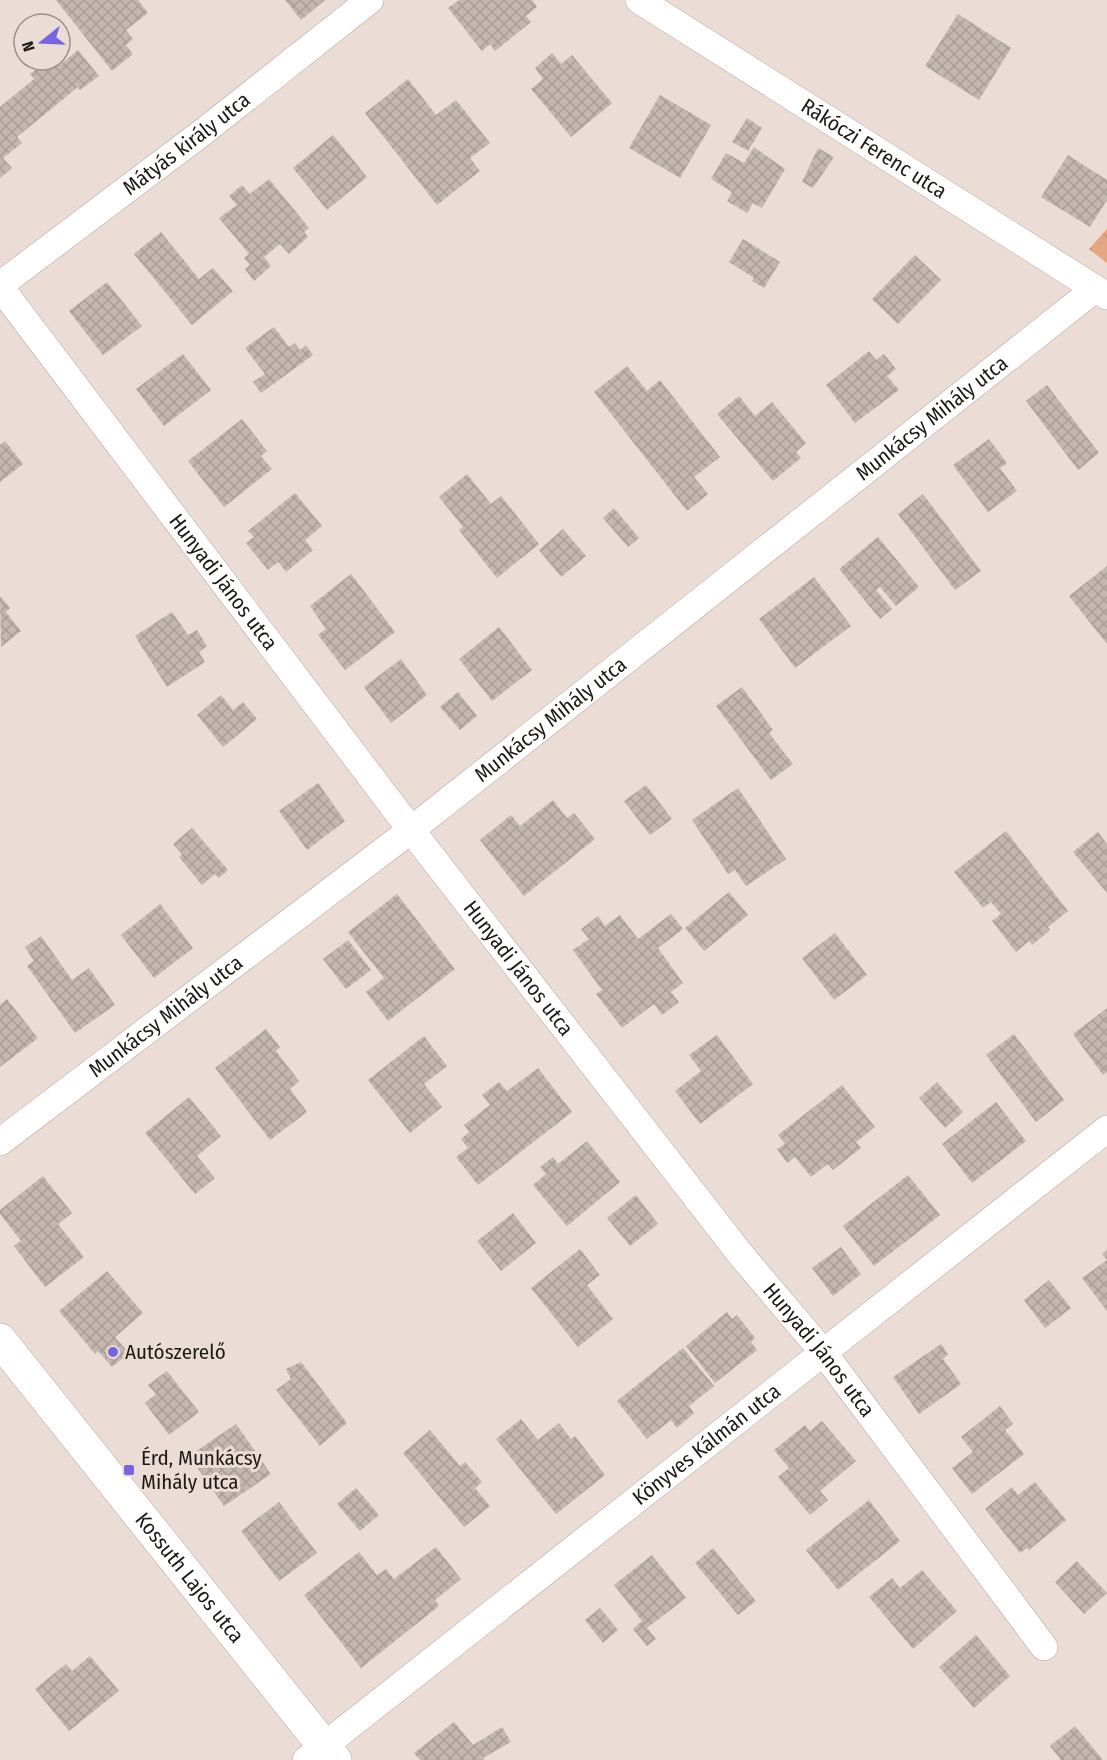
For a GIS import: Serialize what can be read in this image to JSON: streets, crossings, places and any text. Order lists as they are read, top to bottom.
{
  "streets": {
    "street": [
      "Mátyás király utca",
      "Rákóczi Ferenc utca",
      "Munkácsy Mihály utca",
      "Hunyadi János utca",
      "Könyves Kálmán utca",
      "Kossuth Lajos utca"
    ]
  },
  "crossings": [
    ["Mátyás király utca", "Hunyadi János utca"],
    ["Rákóczi Ferenc utca", "Munkácsy Mihály utca"],
    ["Munkácsy Mihály utca", "Hunyadi János utca"],
    ["Hunyadi János utca", "Könyves Kálmán utca"],
    ["Könyves Kálmán utca", "Kossuth Lajos utca"]
  ],
  "places": {
    "other": ["Autószerelő"],
    "transit": ["Érd, Munkácsy Mihály utca"]
  },
  "north": "left"
}
